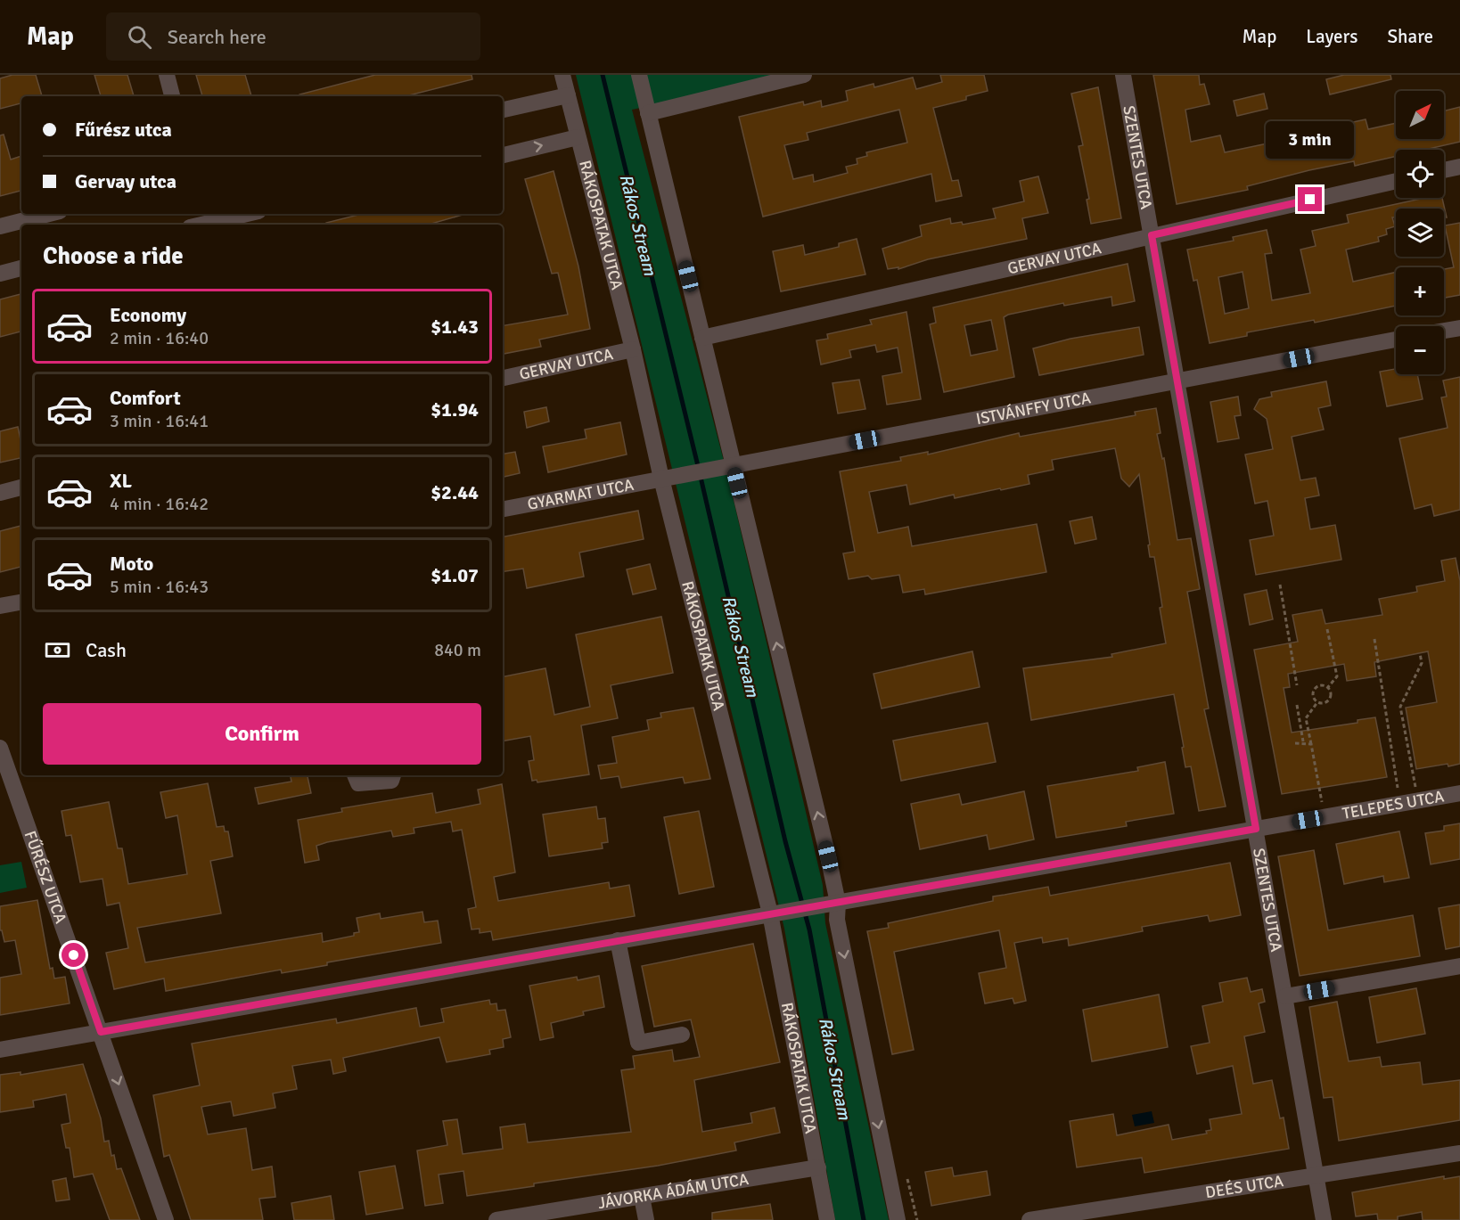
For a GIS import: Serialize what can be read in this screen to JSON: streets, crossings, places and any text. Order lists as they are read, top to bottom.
{
  "streets": {
    "street": [
      "SZENTES UTCA",
      "RÁKOSPATAK UTCA",
      "GERVAY UTCA",
      "ISTVÁNFFY UTCA",
      "GYARMAT UTCA",
      "TELEPES UTCA",
      "FŰRÉSZ UTCA",
      "DEÉS UTCA",
      "JÁVORKA ÁDÁM UTCA"
    ]
  },
  "crossings": [
    ["SZENTES UTCA", "GERVAY UTCA"],
    ["SZENTES UTCA", "ISTVÁNFFY UTCA"],
    ["SZENTES UTCA", "TELEPES UTCA"],
    ["SZENTES UTCA", "DEÉS UTCA"],
    ["RÁKOSPATAK UTCA", "GERVAY UTCA"],
    ["RÁKOSPATAK UTCA", "ISTVÁNFFY UTCA"],
    ["RÁKOSPATAK UTCA", "GYARMAT UTCA"],
    ["RÁKOSPATAK UTCA", "TELEPES UTCA"],
    ["RÁKOSPATAK UTCA", "JÁVORKA ÁDÁM UTCA"],
    ["ISTVÁNFFY UTCA", "GYARMAT UTCA"],
    ["TELEPES UTCA", "FŰRÉSZ UTCA"]
  ],
  "one_way": ["FŰRÉSZ UTCA"],
  "water": ["Rákos Stream"],
  "north": "top right",
  "page": {
    "header": "Map",
    "search": "Search here",
    "nav": ["Map", "Layers", "Share"],
    "map_buttons": ["+", "−"],
    "banner": ["Fűrész utca", "Gervay utca"],
    "bubble": "3 min",
    "heading": "Choose a ride",
    "list": [
      {
        "name": "Economy",
        "note": "2 min · 16:40",
        "value": "$1.43"
      },
      {
        "name": "Comfort",
        "note": "3 min · 16:41",
        "value": "$1.94"
      },
      {
        "name": "XL",
        "note": "4 min · 16:42",
        "value": "$2.44"
      },
      {
        "name": "Moto",
        "note": "5 min · 16:43",
        "value": "$1.07"
      }
    ],
    "pay": ["Cash", "840 m"],
    "buttons": "Confirm"
  }
}
